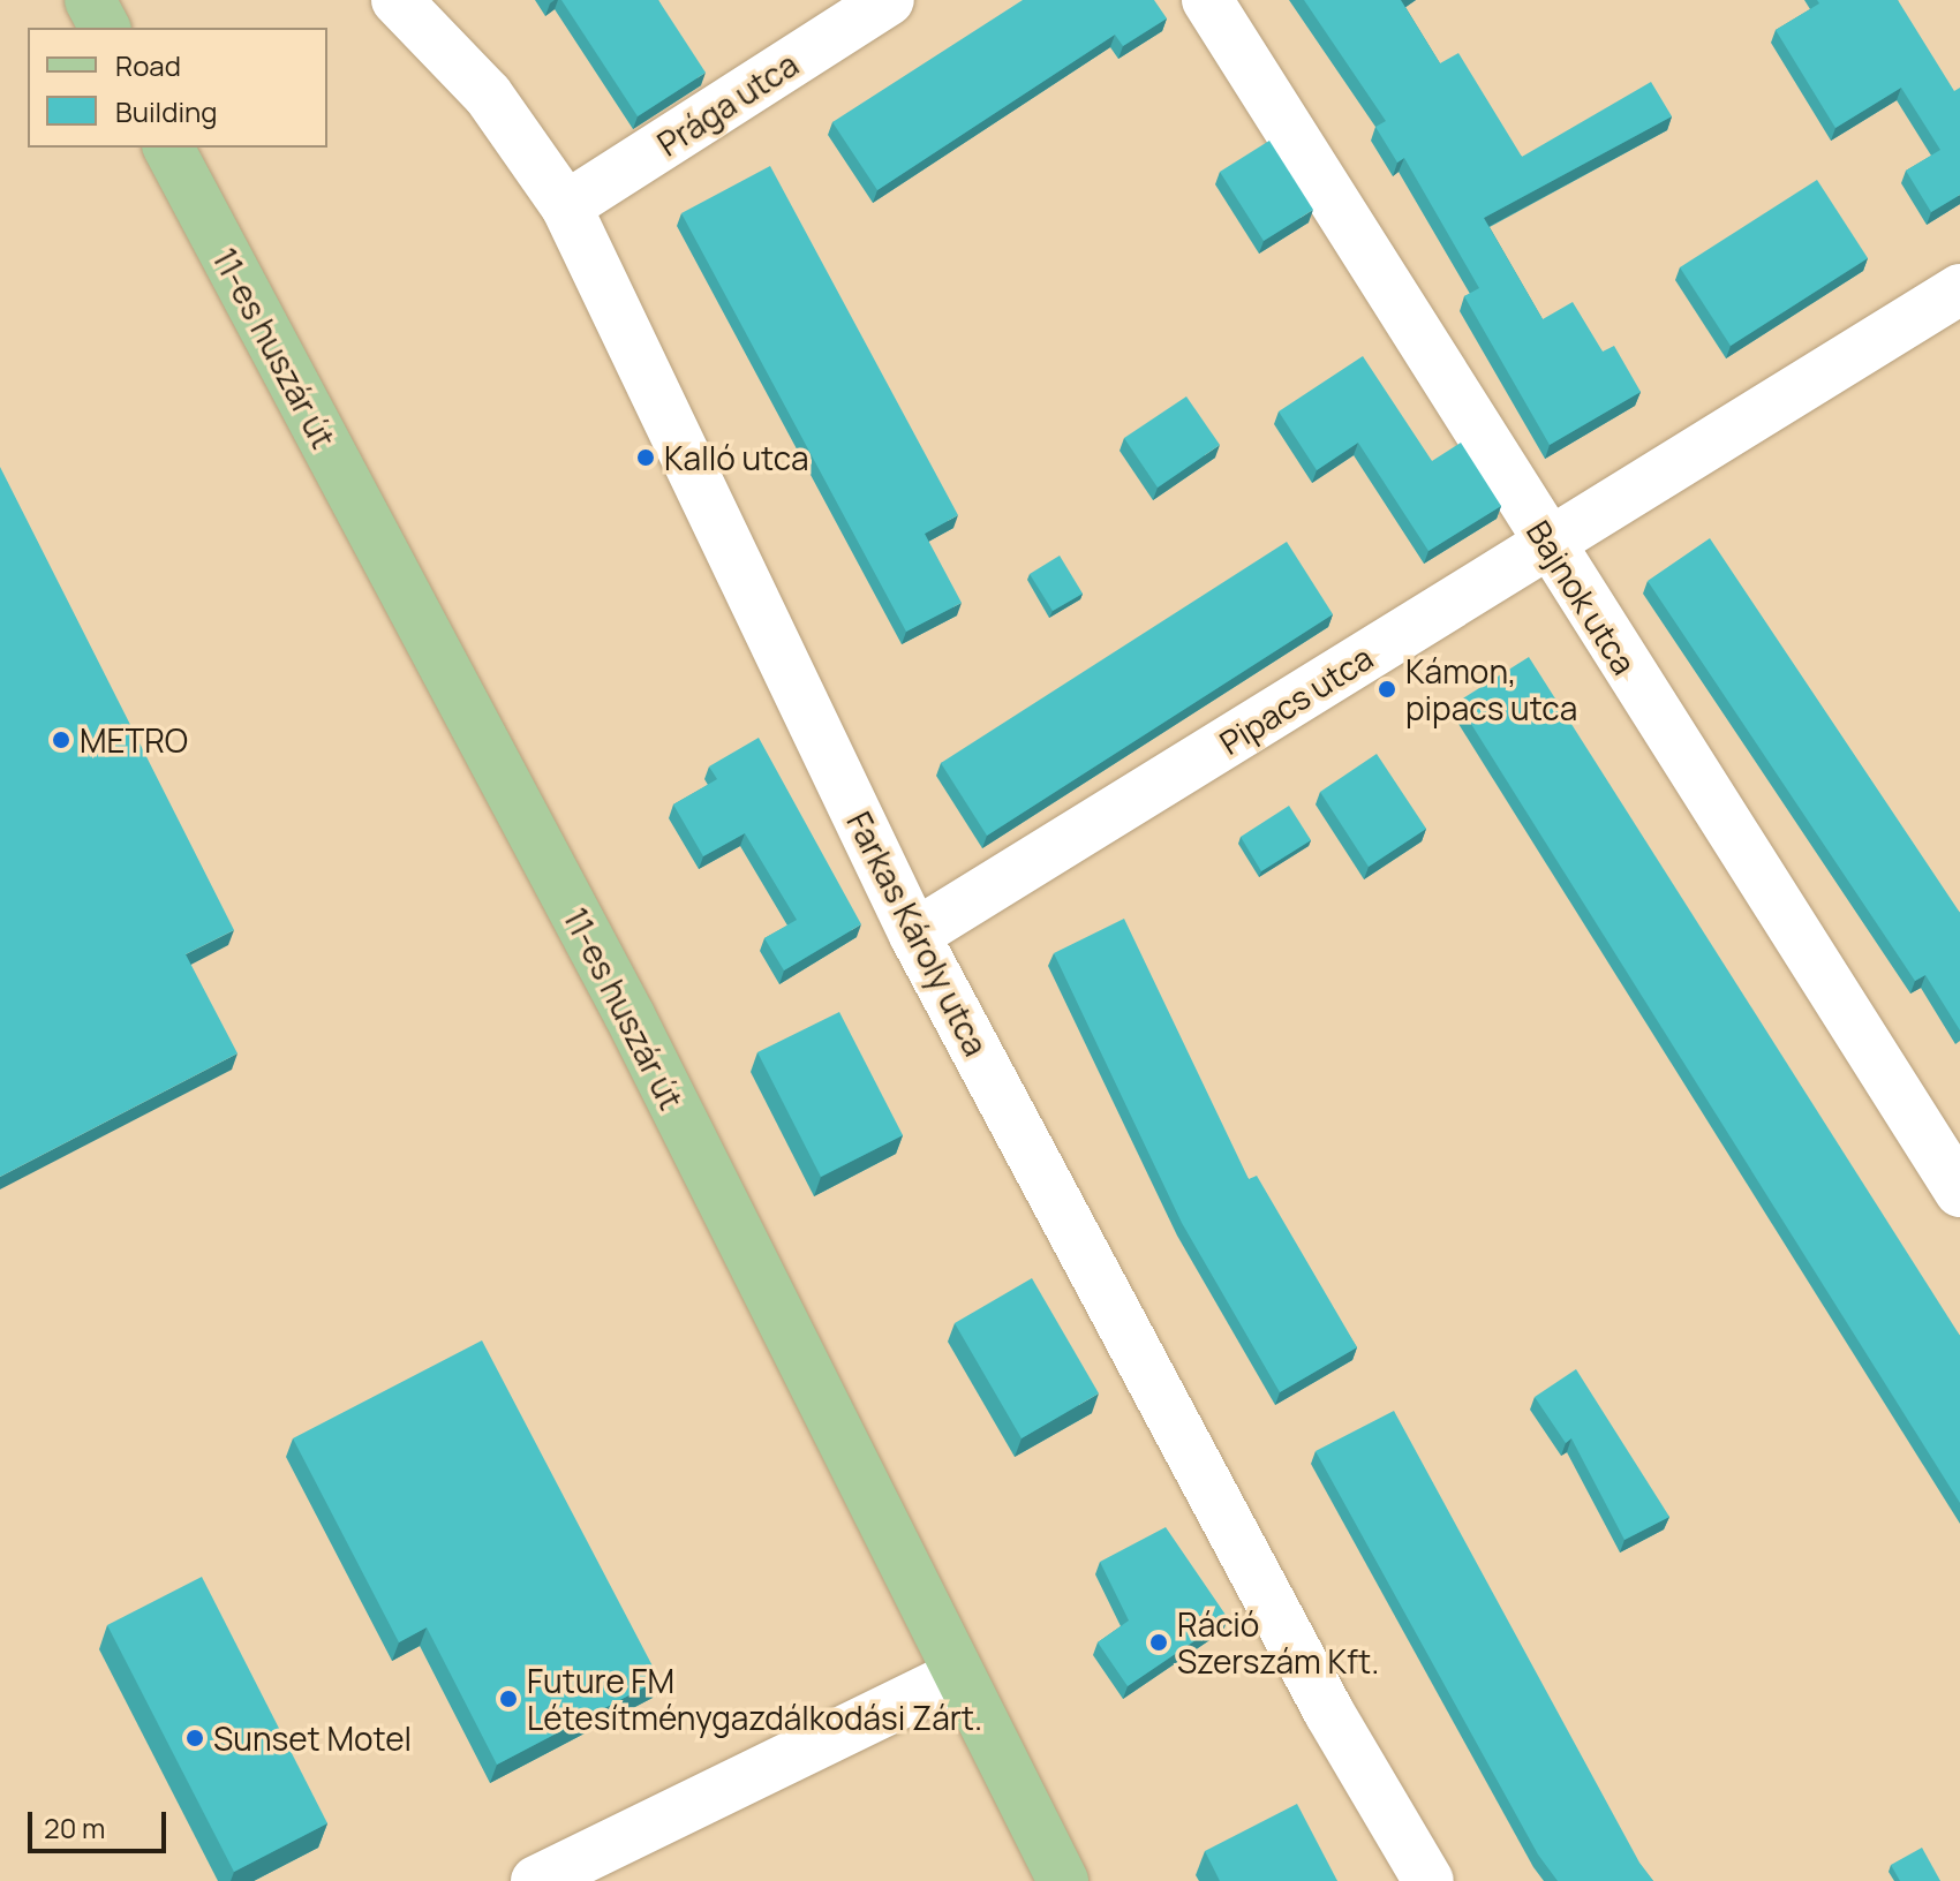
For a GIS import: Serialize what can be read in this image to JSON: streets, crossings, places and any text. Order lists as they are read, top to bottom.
{
  "streets": {
    "main road": ["11-es huszár út"],
    "street": [
      "Prága utca",
      "Bajnok utca",
      "Pipacs utca",
      "Farkas Károly utca"
    ]
  },
  "crossings": [
    ["Prága utca", "Farkas Károly utca"],
    ["Bajnok utca", "Pipacs utca"],
    ["Pipacs utca", "Farkas Károly utca"]
  ],
  "places": [
    "Kalló utca",
    "Kámon, pipacs utca",
    "METRO",
    "Ráció Szerszám Kft.",
    "Future FM Létesítménygazdálkodási Zárt.",
    "Sunset Motel"
  ],
  "legend": ["Road", "Building"],
  "scale_bar": "20 m"
}
